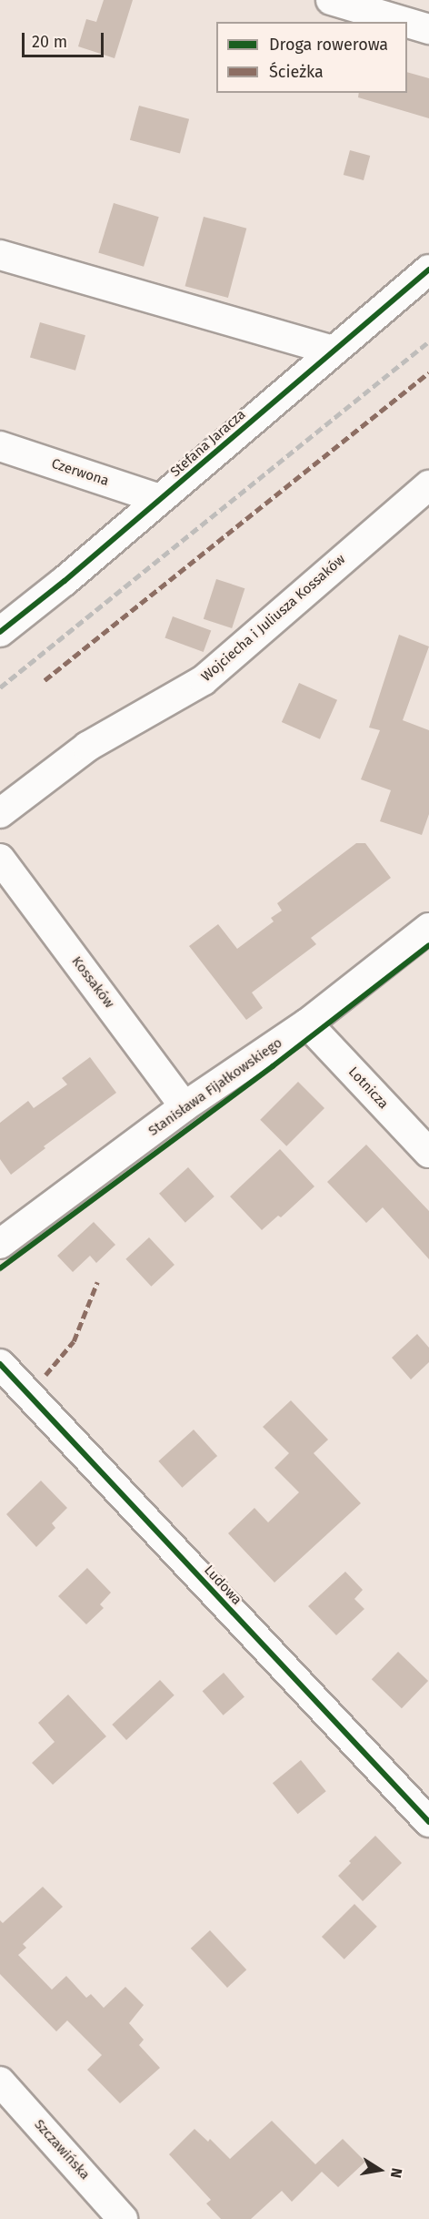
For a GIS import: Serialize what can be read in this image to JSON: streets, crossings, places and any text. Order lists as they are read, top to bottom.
{
  "streets": {
    "street": [
      "Stefana Jaracza",
      "Czerwona",
      "Wojciecha i Juliusza Kossaków",
      "Kossaków",
      "Stanisława Fijałkowskiego",
      "Lotnicza",
      "Ludowa",
      "Szczawińska"
    ]
  },
  "crossings": [
    ["Stefana Jaracza", "Czerwona"],
    ["Kossaków", "Stanisława Fijałkowskiego"],
    ["Stanisława Fijałkowskiego", "Lotnicza"]
  ],
  "legend": ["Droga rowerowa", "Ścieżka"],
  "scale_bar": "20 m",
  "north": "right"
}
